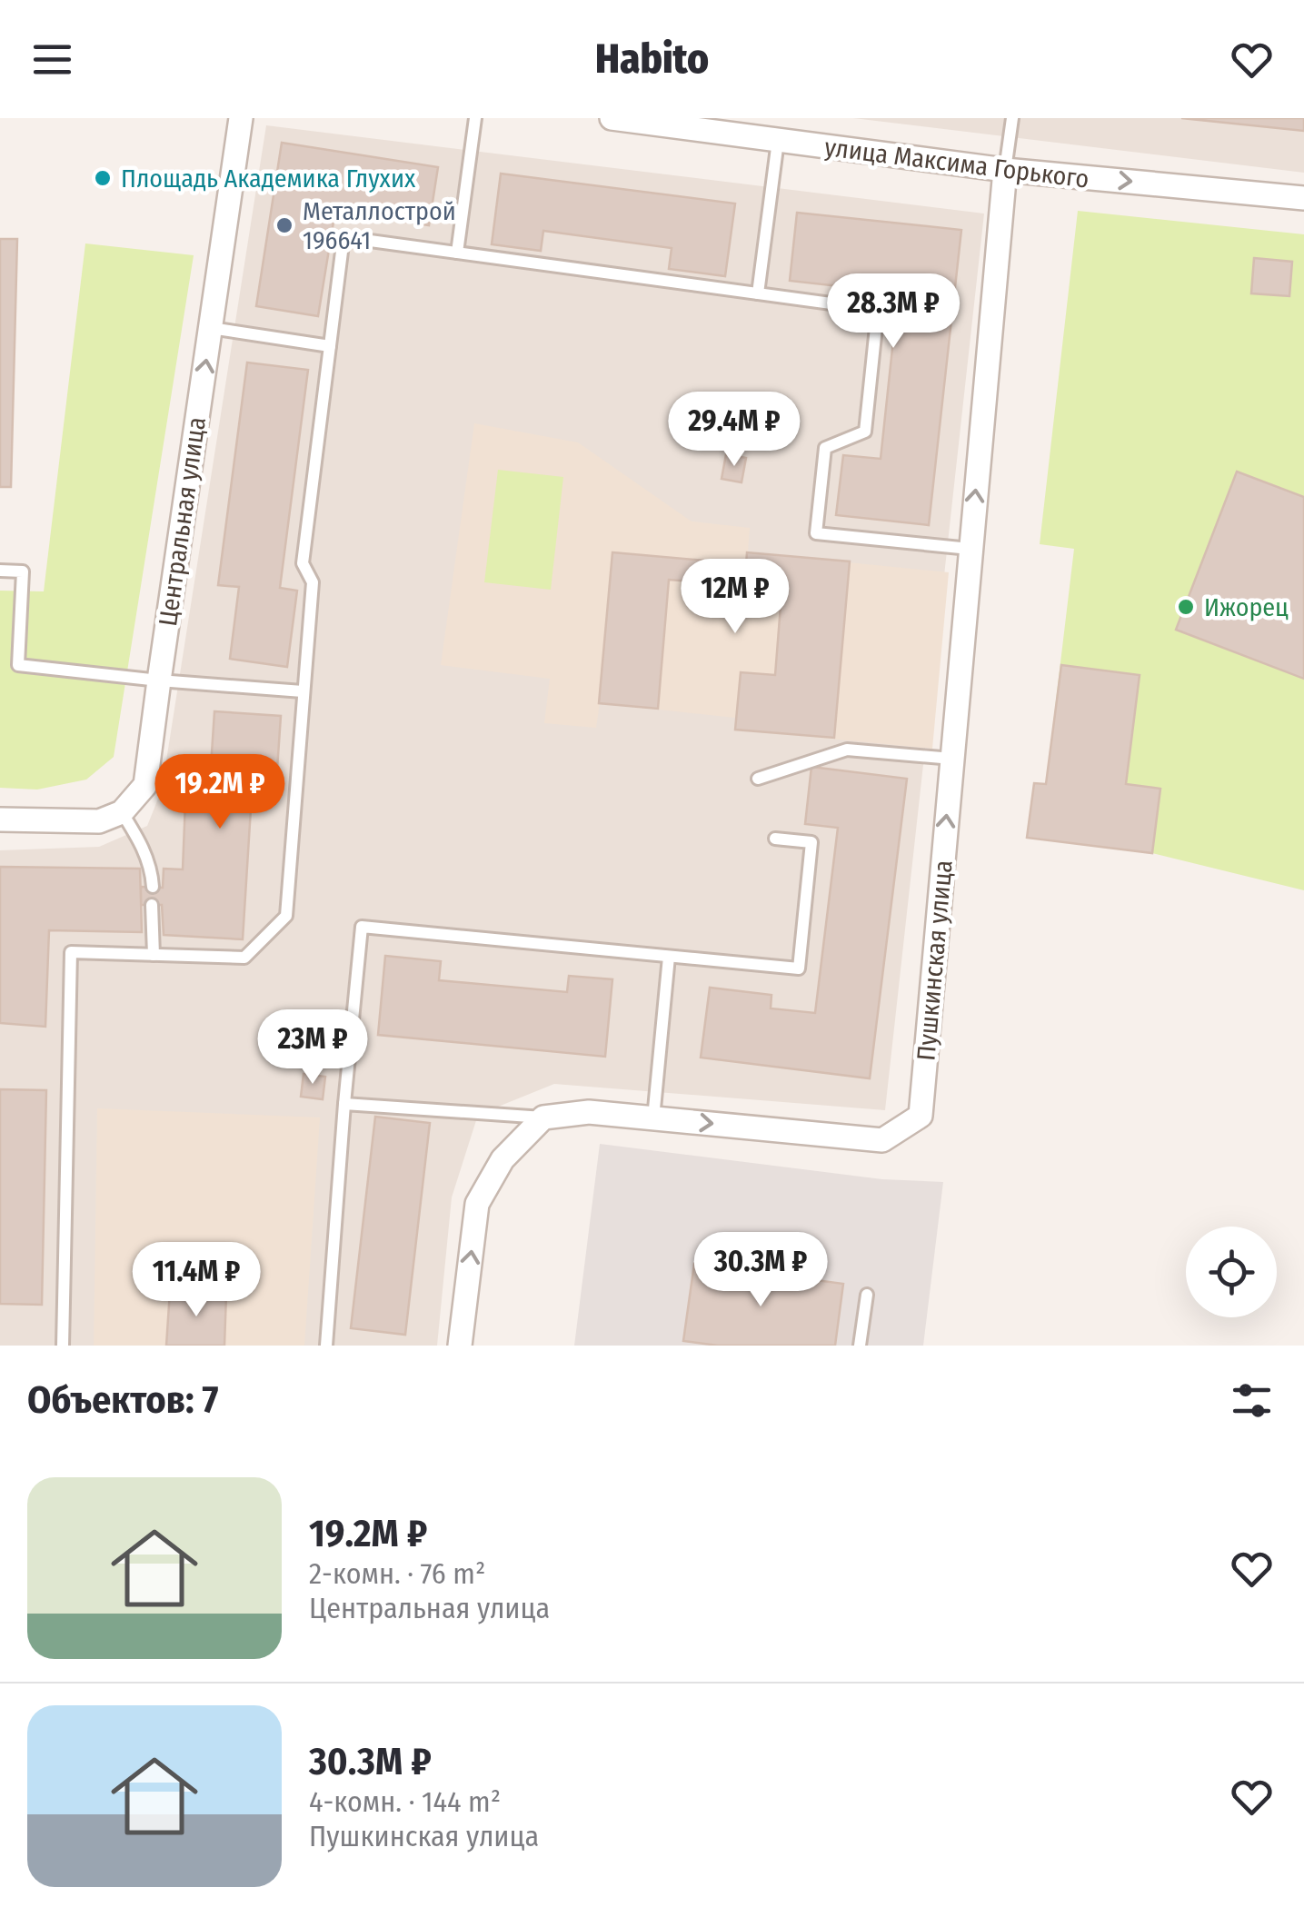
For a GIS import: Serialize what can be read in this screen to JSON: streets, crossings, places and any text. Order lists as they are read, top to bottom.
{
  "streets": {
    "street": ["улица Максима Горького", "Центральная улица", "Пушкинская улица"]
  },
  "crossings": [
    ["улица Максима Горького", "Пушкинская улица"]
  ],
  "one_way": ["улица Максима Горького", "Центральная улица"],
  "places": ["Площадь Академика Глухих", "Металлострой 196641", "Ижорец"],
  "page": {
    "header": "Habito",
    "price": [
      "28.3M ₽",
      "29.4M ₽",
      "12M ₽",
      "19.2M ₽",
      "23M ₽",
      "30.3M ₽",
      "11.4M ₽"
    ],
    "heading": "Объектов: 7",
    "list": [
      {
        "name": "19.2M ₽",
        "note": "2-комн. · 76 m² · Центральная улица"
      },
      {
        "name": "30.3M ₽",
        "note": "4-комн. · 144 m² · Пушкинская улица"
      }
    ]
  }
}
